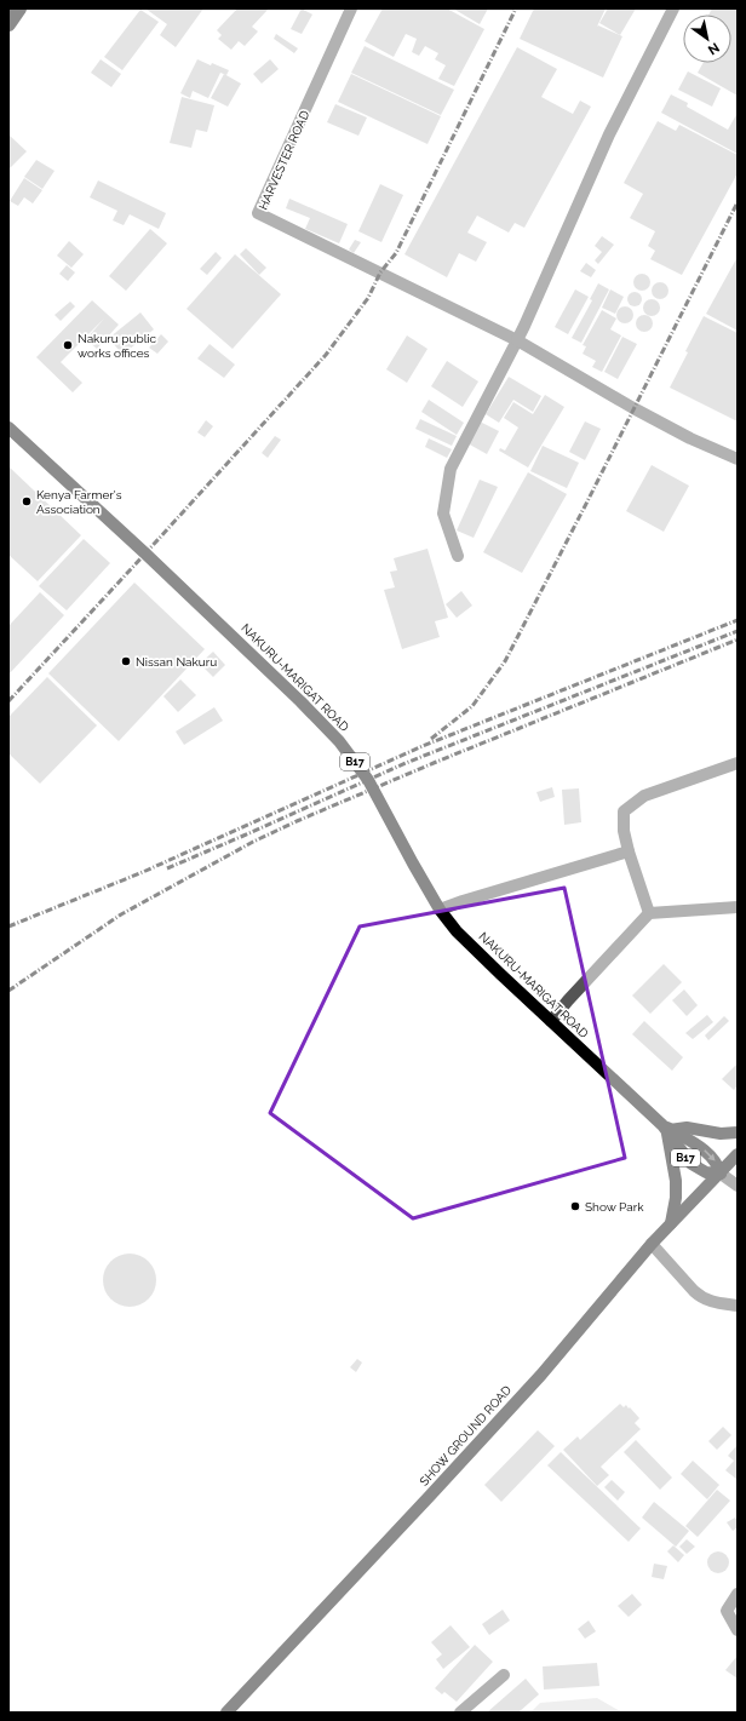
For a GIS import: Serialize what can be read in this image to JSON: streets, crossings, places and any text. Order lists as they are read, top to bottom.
{
  "streets": {
    "main road": ["NAKURU-MARIGAT ROAD", "B17", "SHOW GROUND ROAD"],
    "street": ["HARVESTER ROAD"]
  },
  "crossings": [
    ["NAKURU-MARIGAT ROAD", "SHOW GROUND ROAD"]
  ],
  "places": [
    "Nakuru public works offices",
    "Kenya Farmer's Association",
    "Nissan Nakuru",
    "Show Park"
  ],
  "north": "bottom right"
}
